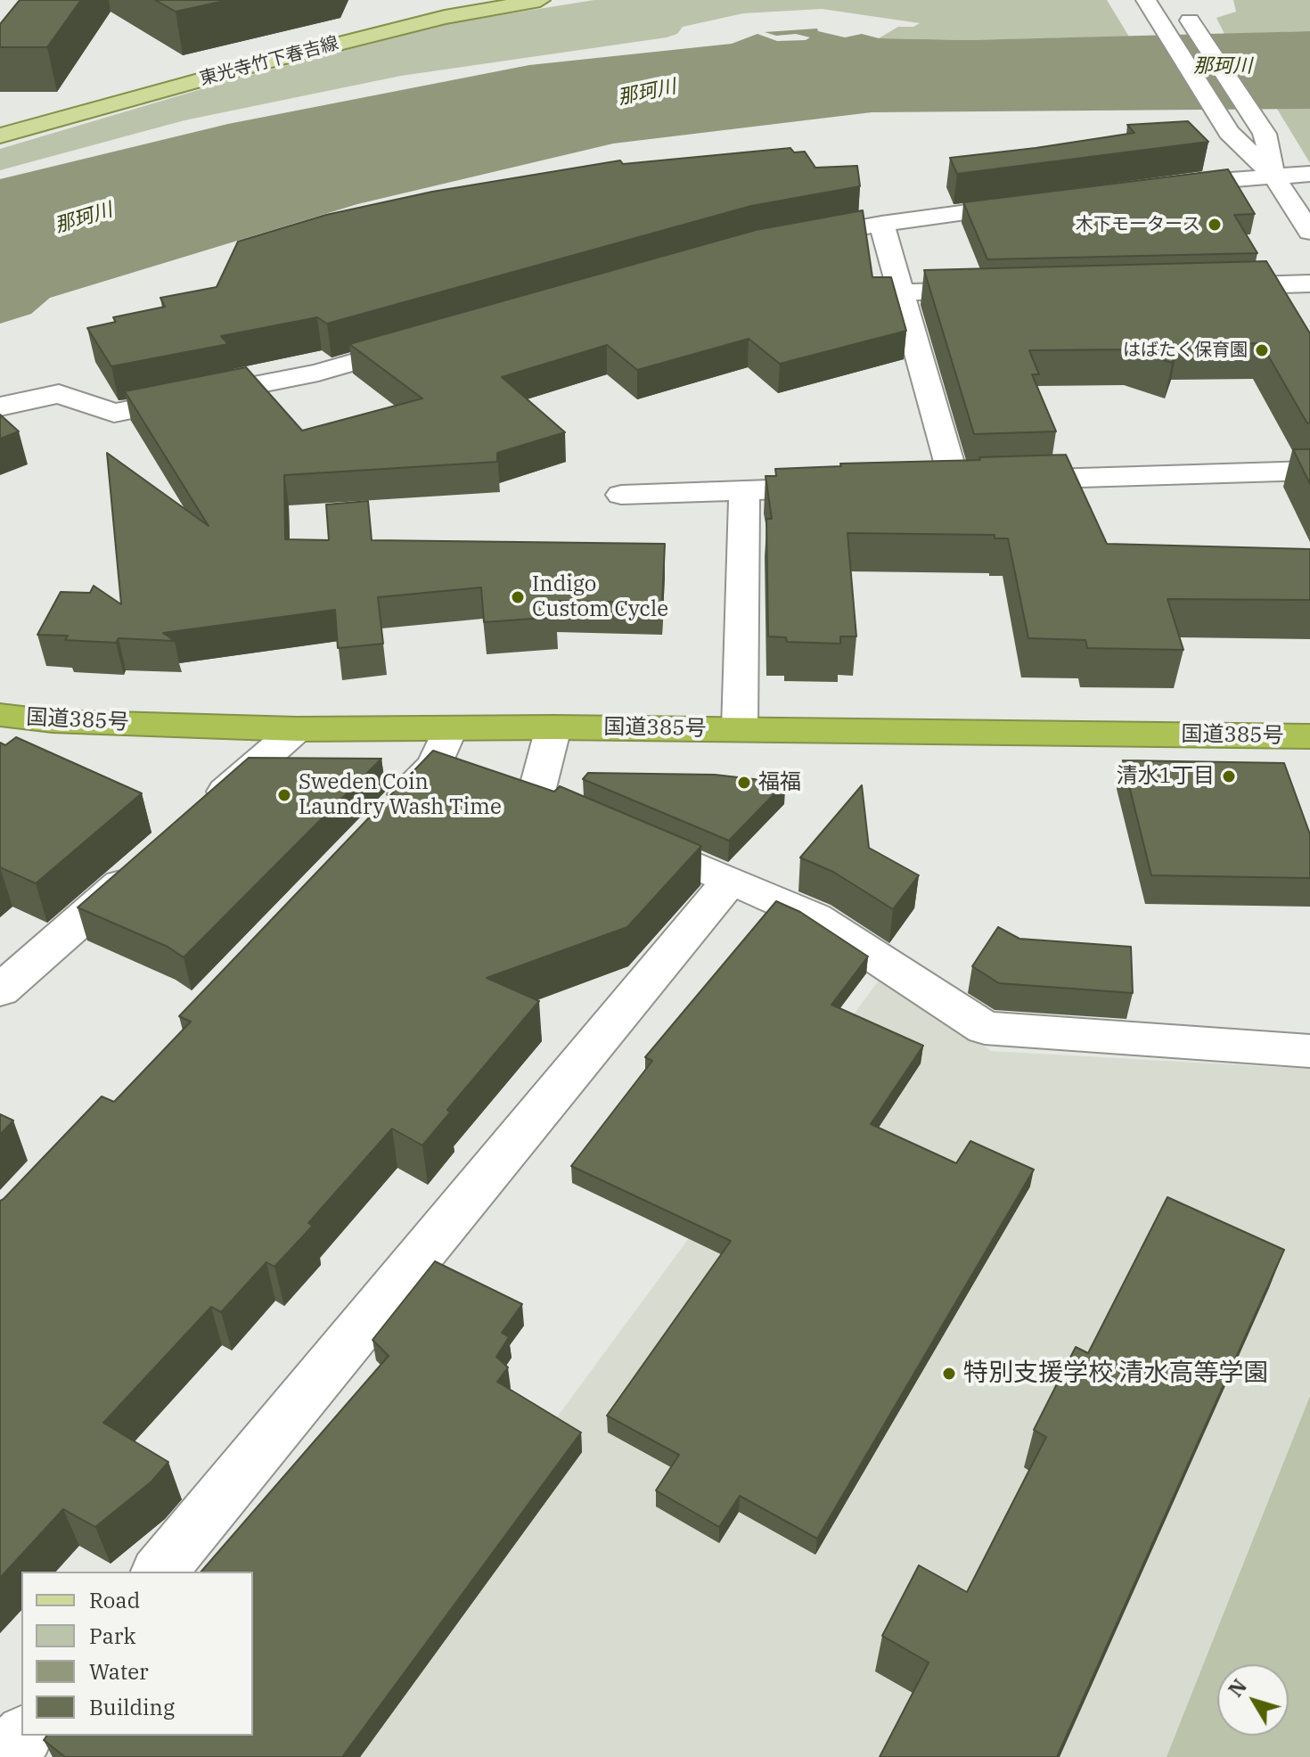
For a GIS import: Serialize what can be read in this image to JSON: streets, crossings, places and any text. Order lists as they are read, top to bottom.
{
  "streets": {
    "highway": ["国道385号"],
    "main road": ["東光寺竹下春吉線"]
  },
  "water": ["那珂川"],
  "places": [
    "木下モータース",
    "はばたく保育園",
    "Indigo Custom Cycle",
    "清水1丁目",
    "福福",
    "Sweden Coin Laundry Wash Time",
    "特別支援学校 清水高等学園"
  ],
  "legend": [
    "Road",
    "Park",
    "Water",
    "Building"
  ],
  "north": "top left"
}
